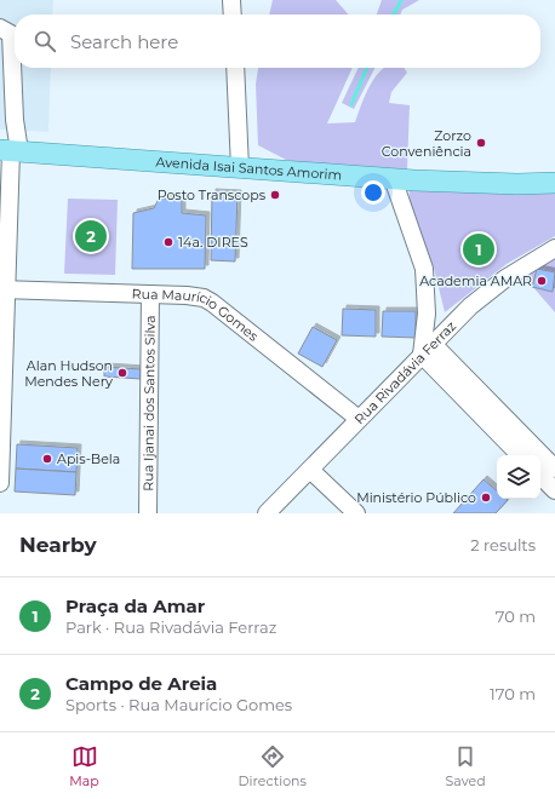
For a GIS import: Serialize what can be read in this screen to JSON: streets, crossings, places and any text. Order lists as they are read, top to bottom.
{
  "streets": {
    "main road": ["Avenida Isai Santos Amorim"],
    "street": ["Rua Maurício Gomes", "Rua Rivadávia Ferraz", "Rua Ijanai dos Santos Silva"]
  },
  "crossings": [
    ["Rua Maurício Gomes", "Rua Rivadávia Ferraz"],
    ["Rua Maurício Gomes", "Rua Ijanai dos Santos Silva"]
  ],
  "places": [
    "Zorzo Conveniência",
    "Posto Transcops",
    "14a. DIRES",
    "Academia AMAR",
    "Alan Hudson Mendes Nery",
    "Apis-Bela",
    "Ministério Público"
  ],
  "page": {
    "search": "Search here",
    "pins": ["2", "1"],
    "heading": ["Nearby", "2 results"],
    "list": [
      {
        "mark": "1",
        "name": "Praça da Amar",
        "note": "Park · Rua Rivadávia Ferraz",
        "value": "70 m"
      },
      {
        "mark": "2",
        "name": "Campo de Areia",
        "note": "Sports · Rua Maurício Gomes",
        "value": "170 m"
      }
    ],
    "nav": ["Map", "Directions", "Saved"]
  }
}
